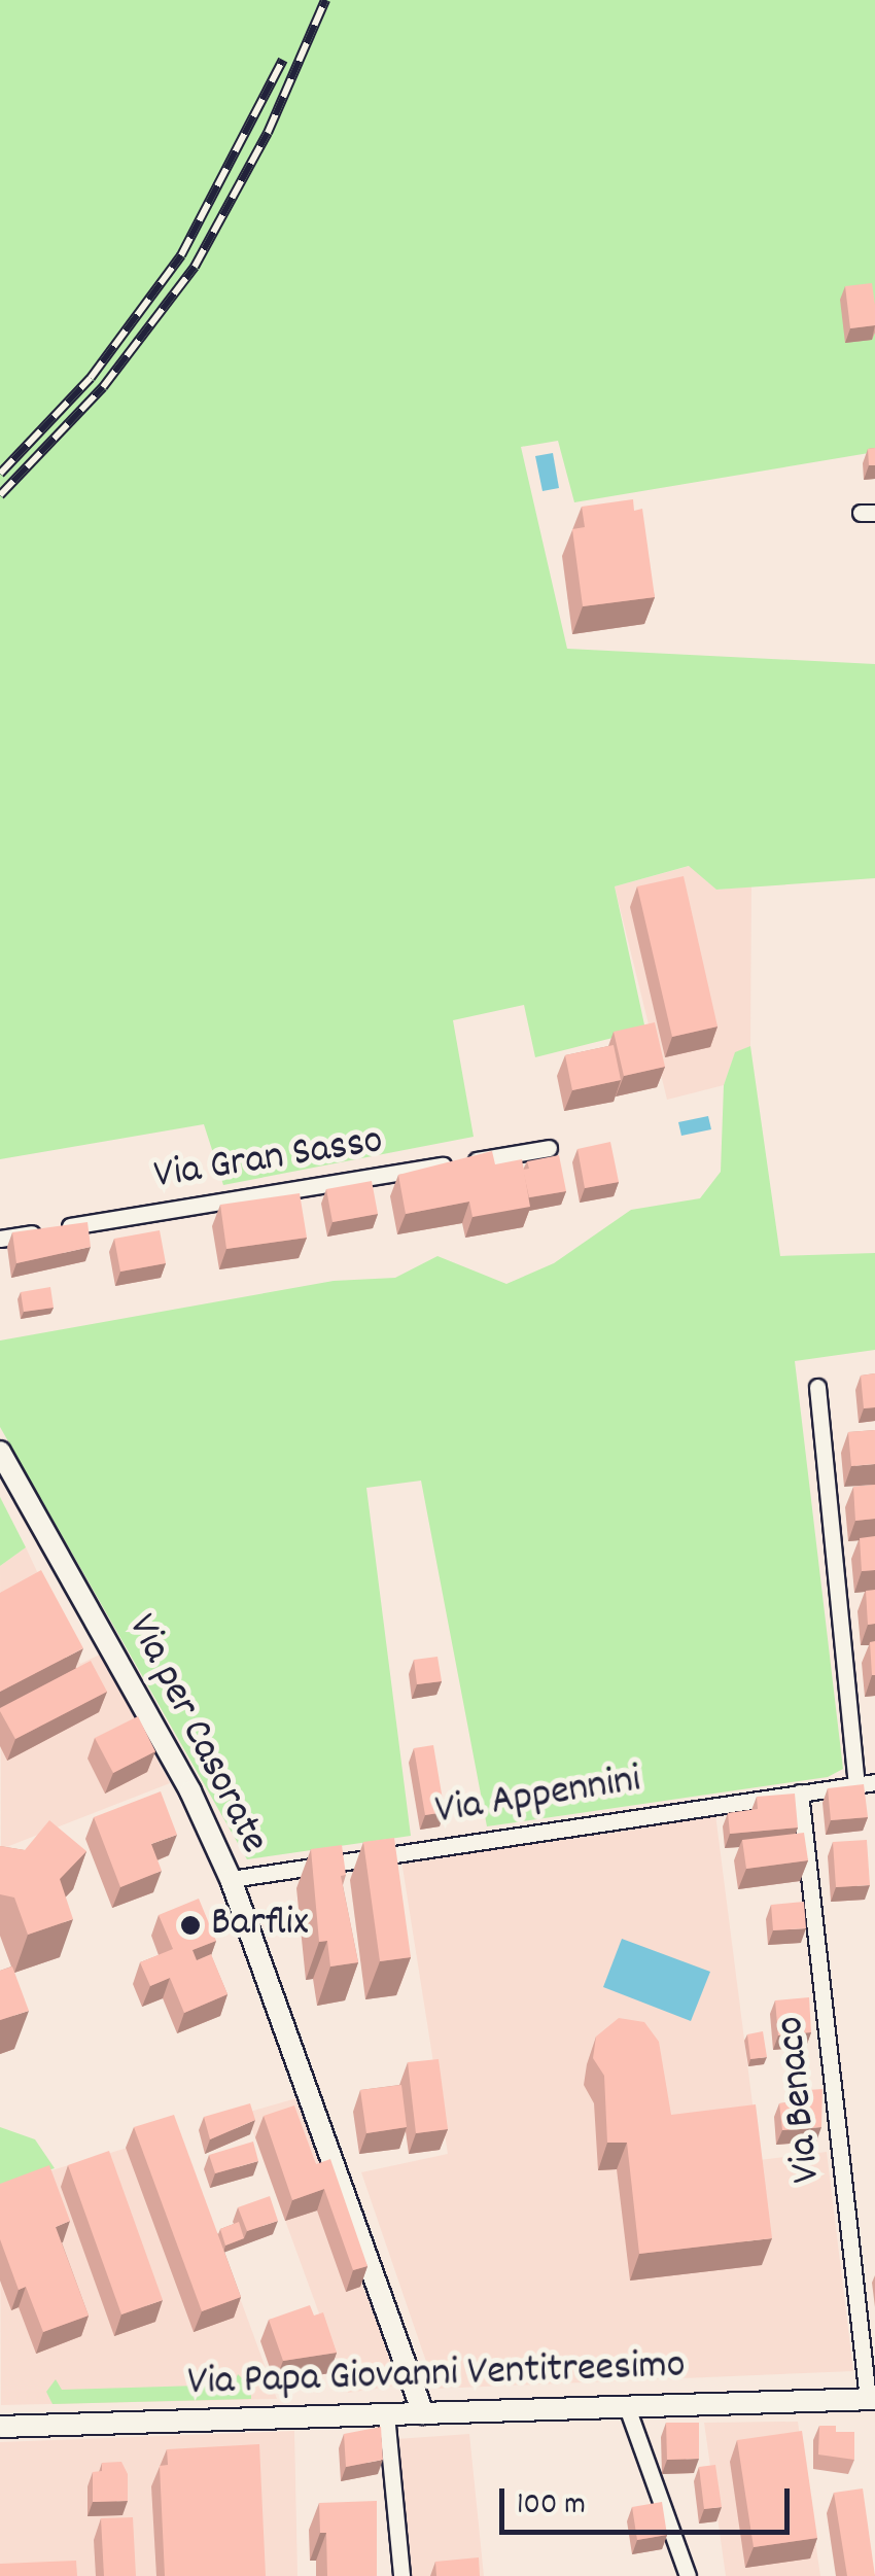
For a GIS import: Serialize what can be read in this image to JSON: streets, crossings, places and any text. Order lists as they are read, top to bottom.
{
  "streets": {
    "street": [
      "Via Gran Sasso",
      "Via per Casorate",
      "Via Appennini",
      "Via Benaco",
      "Via Papa Giovanni Ventitreesimo"
    ]
  },
  "crossings": [
    ["Via per Casorate", "Via Appennini"],
    ["Via per Casorate", "Via Papa Giovanni Ventitreesimo"],
    ["Via Appennini", "Via Benaco"],
    ["Via Benaco", "Via Papa Giovanni Ventitreesimo"]
  ],
  "places": ["Barflix"],
  "scale_bar": "100 m"
}
